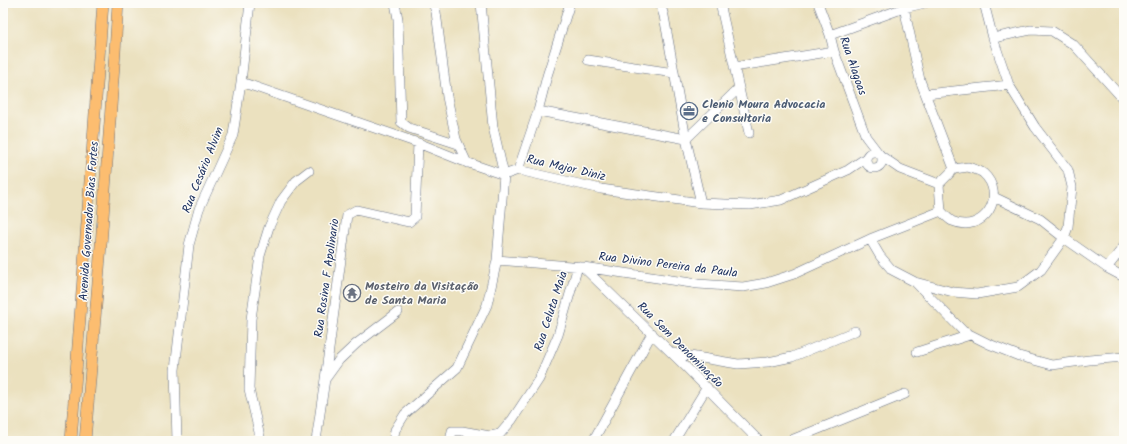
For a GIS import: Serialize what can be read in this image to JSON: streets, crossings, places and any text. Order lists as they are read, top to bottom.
{
  "streets": {
    "main road": ["Avenida Governador Bias Fortes"],
    "street": [
      "Rua Alagoas",
      "Rua Major Diniz",
      "Rua Cesário Alvim",
      "Rua Divino Pereira da Paula",
      "Rua Rosina F Apolinario",
      "Rua Celuta Maia",
      "Rua Sem Denominação"
    ]
  },
  "crossings": [
    ["Rua Alagoas", "Rua Major Diniz"],
    ["Rua Alagoas", "Rua Divino Pereira da Paula"],
    ["Rua Divino Pereira da Paula", "Rua Celuta Maia"],
    ["Rua Divino Pereira da Paula", "Rua Sem Denominação"],
    ["Rua Celuta Maia", "Rua Sem Denominação"]
  ],
  "places": {
    "office": ["Clenio Moura Advocacia e Consultoria"],
    "temple": ["Mosteiro da Visitação de Santa Maria"]
  }
}
